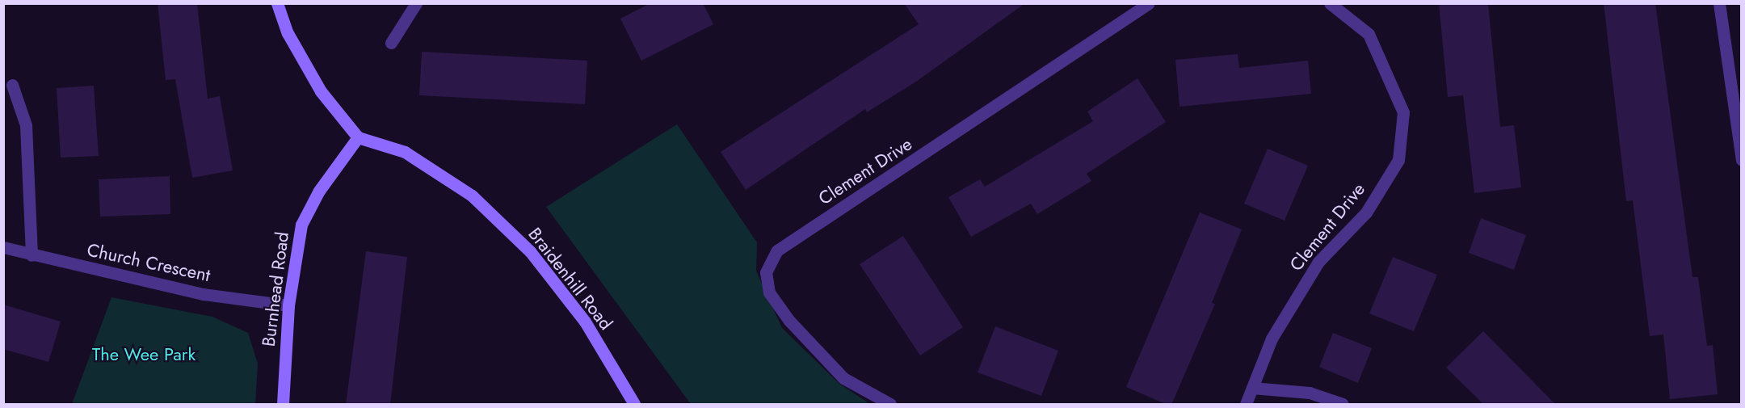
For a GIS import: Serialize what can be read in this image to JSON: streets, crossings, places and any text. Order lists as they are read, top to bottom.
{
  "streets": {
    "main road": ["Braidenhill Road", "Burnhead Road"],
    "street": ["Clement Drive", "Church Crescent"]
  },
  "crossings": [
    ["Church Crescent", "Burnhead Road"],
    ["Braidenhill Road", "Burnhead Road"]
  ],
  "parks": ["The Wee Park"]
}
